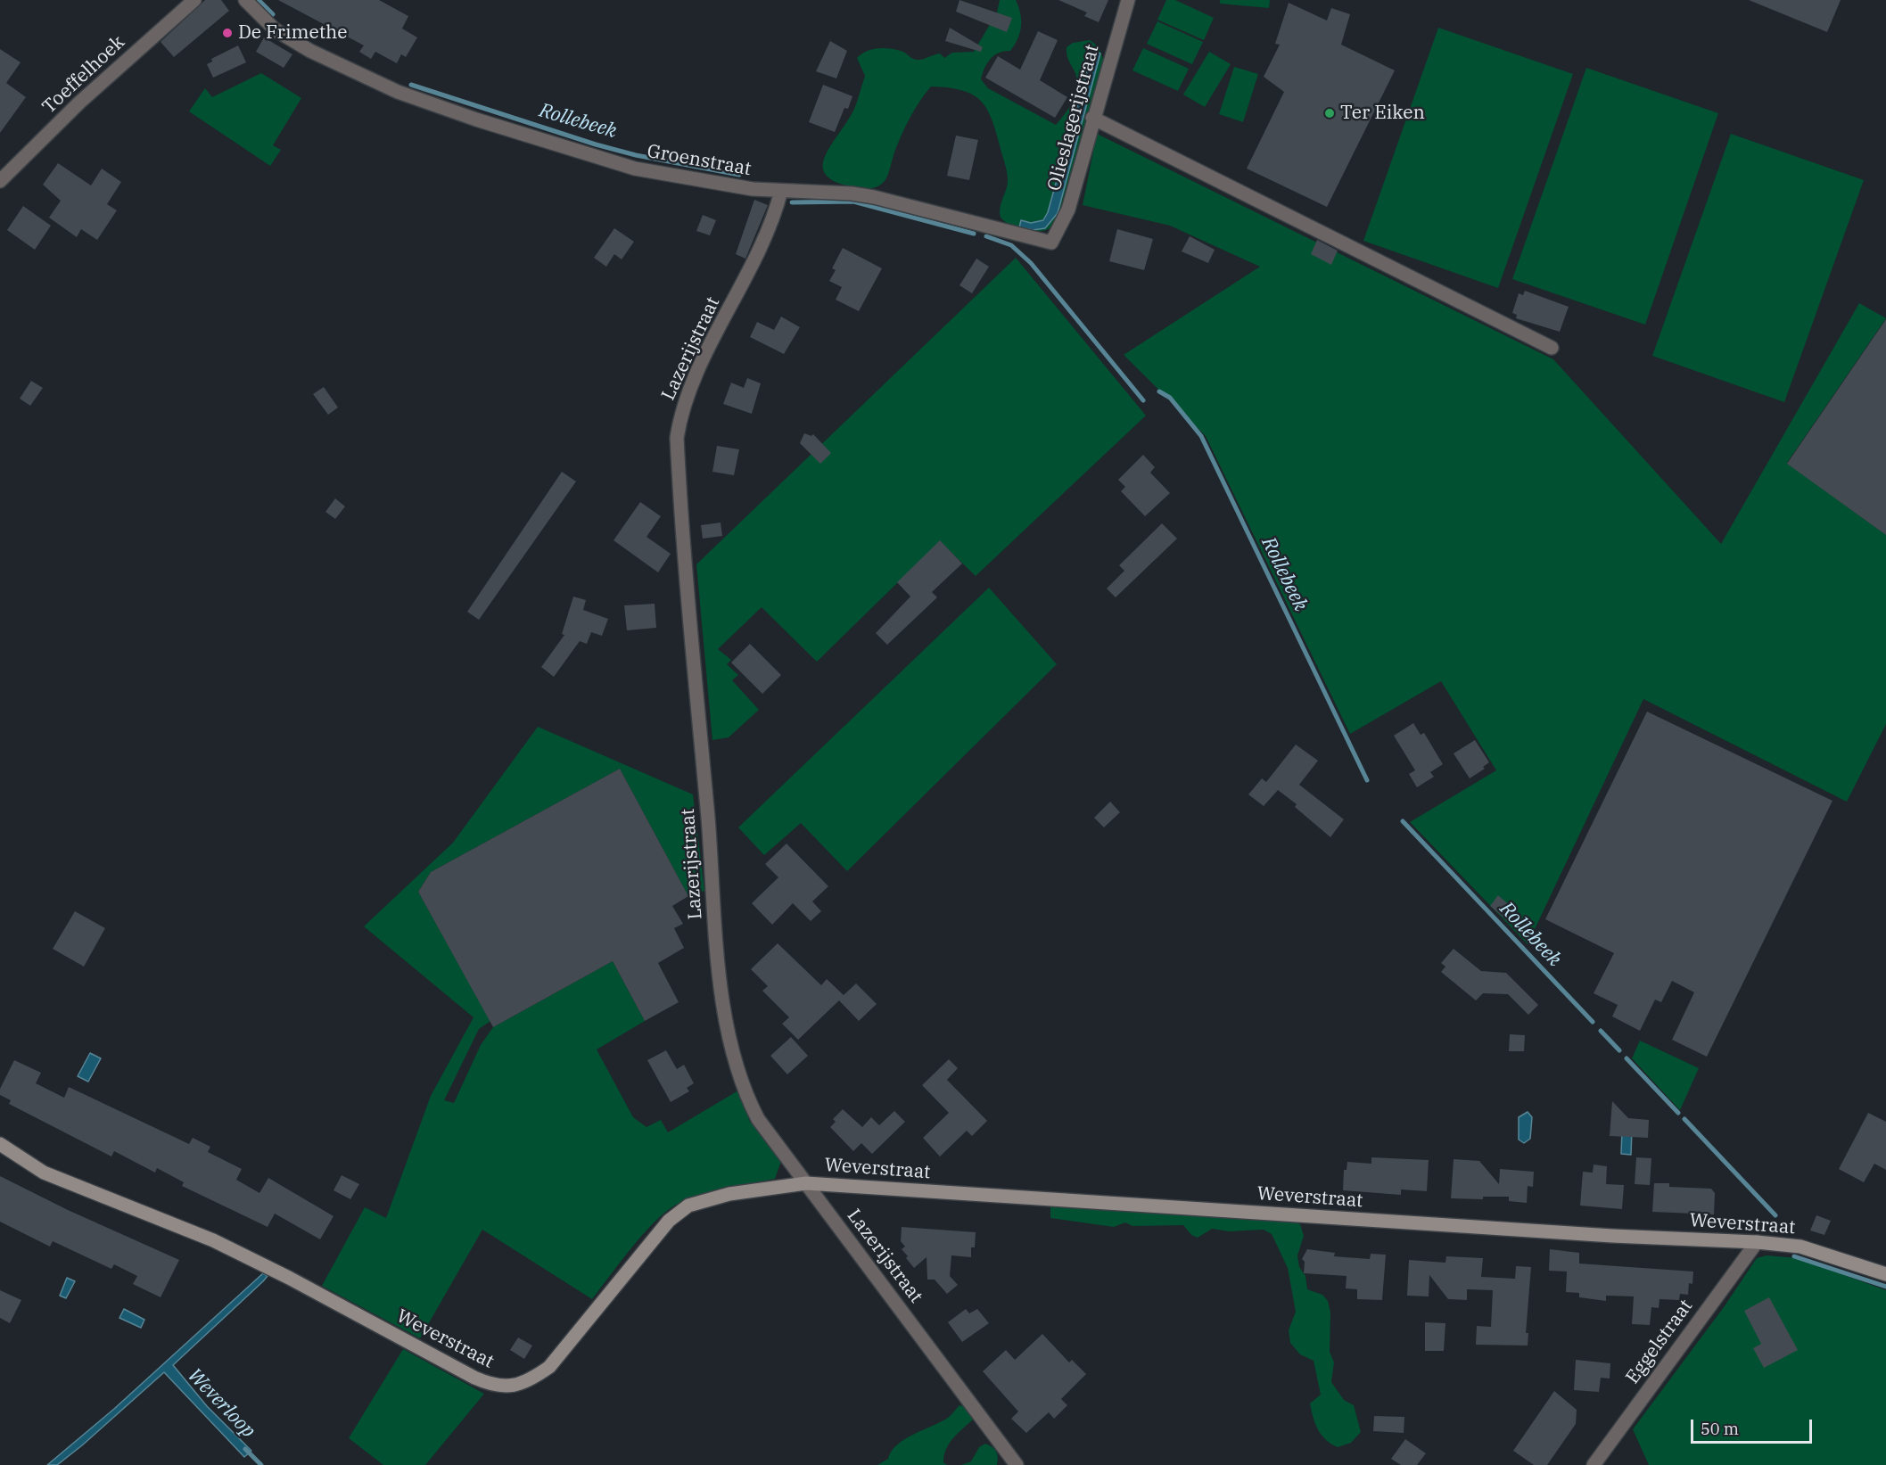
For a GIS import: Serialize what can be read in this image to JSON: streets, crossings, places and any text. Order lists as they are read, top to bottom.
{
  "streets": {
    "street": [
      "Toeffelhoek",
      "Olieslagerijstraat",
      "Groenstraat",
      "Lazerijstraat",
      "Weverstraat",
      "Eggelstraat"
    ]
  },
  "crossings": [
    ["Olieslagerijstraat", "Groenstraat"],
    ["Groenstraat", "Lazerijstraat"],
    ["Lazerijstraat", "Weverstraat"],
    ["Weverstraat", "Eggelstraat"]
  ],
  "water": ["Rollebeek", "Weverloop"],
  "places": ["De Frimethe", "Ter Eiken"],
  "scale_bar": "50 m"
}
